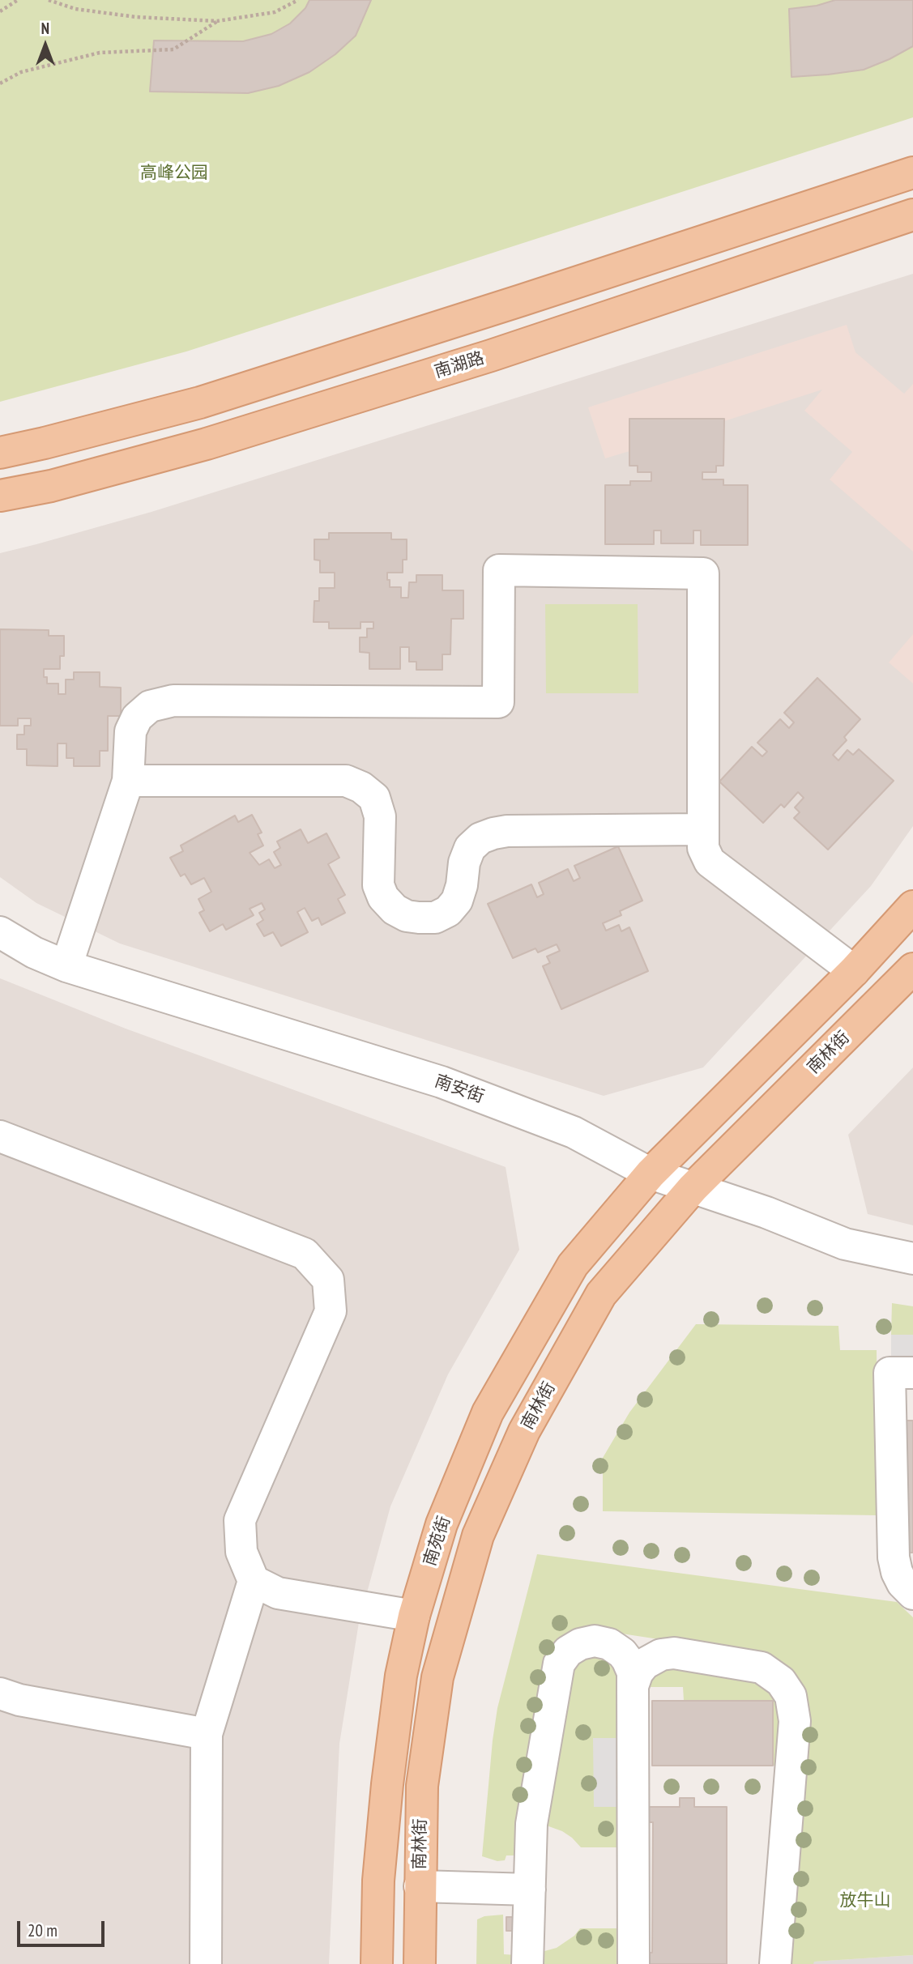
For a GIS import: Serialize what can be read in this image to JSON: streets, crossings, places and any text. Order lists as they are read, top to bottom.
{
  "streets": {
    "main road": ["南湖路", "南林街", "南苑街"],
    "street": ["南安街"]
  },
  "crossings": [
    ["南林街", "南安街"],
    ["南安街", "南苑街"]
  ],
  "parks": ["高峰公园", "放牛山"],
  "scale_bar": "20 m",
  "north": "top"
}
